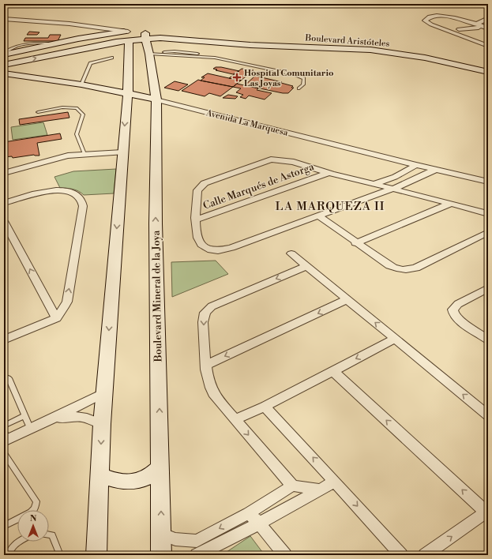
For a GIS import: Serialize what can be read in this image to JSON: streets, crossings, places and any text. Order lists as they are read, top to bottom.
{
  "streets": {
    "street": [
      "Boulevard Aristóteles",
      "Avenida La Marquesa",
      "Calle Marqués de Astorga",
      "Boulevard Mineral de la Joya"
    ]
  },
  "crossings": [
    ["Boulevard Aristóteles", "Boulevard Mineral de la Joya"],
    ["Avenida La Marquesa", "Boulevard Mineral de la Joya"]
  ],
  "districts": ["LA MARQUEZA II"],
  "places": {
    "health": ["Hospital Comunitario Las Joyas"]
  },
  "north": "top"
}
